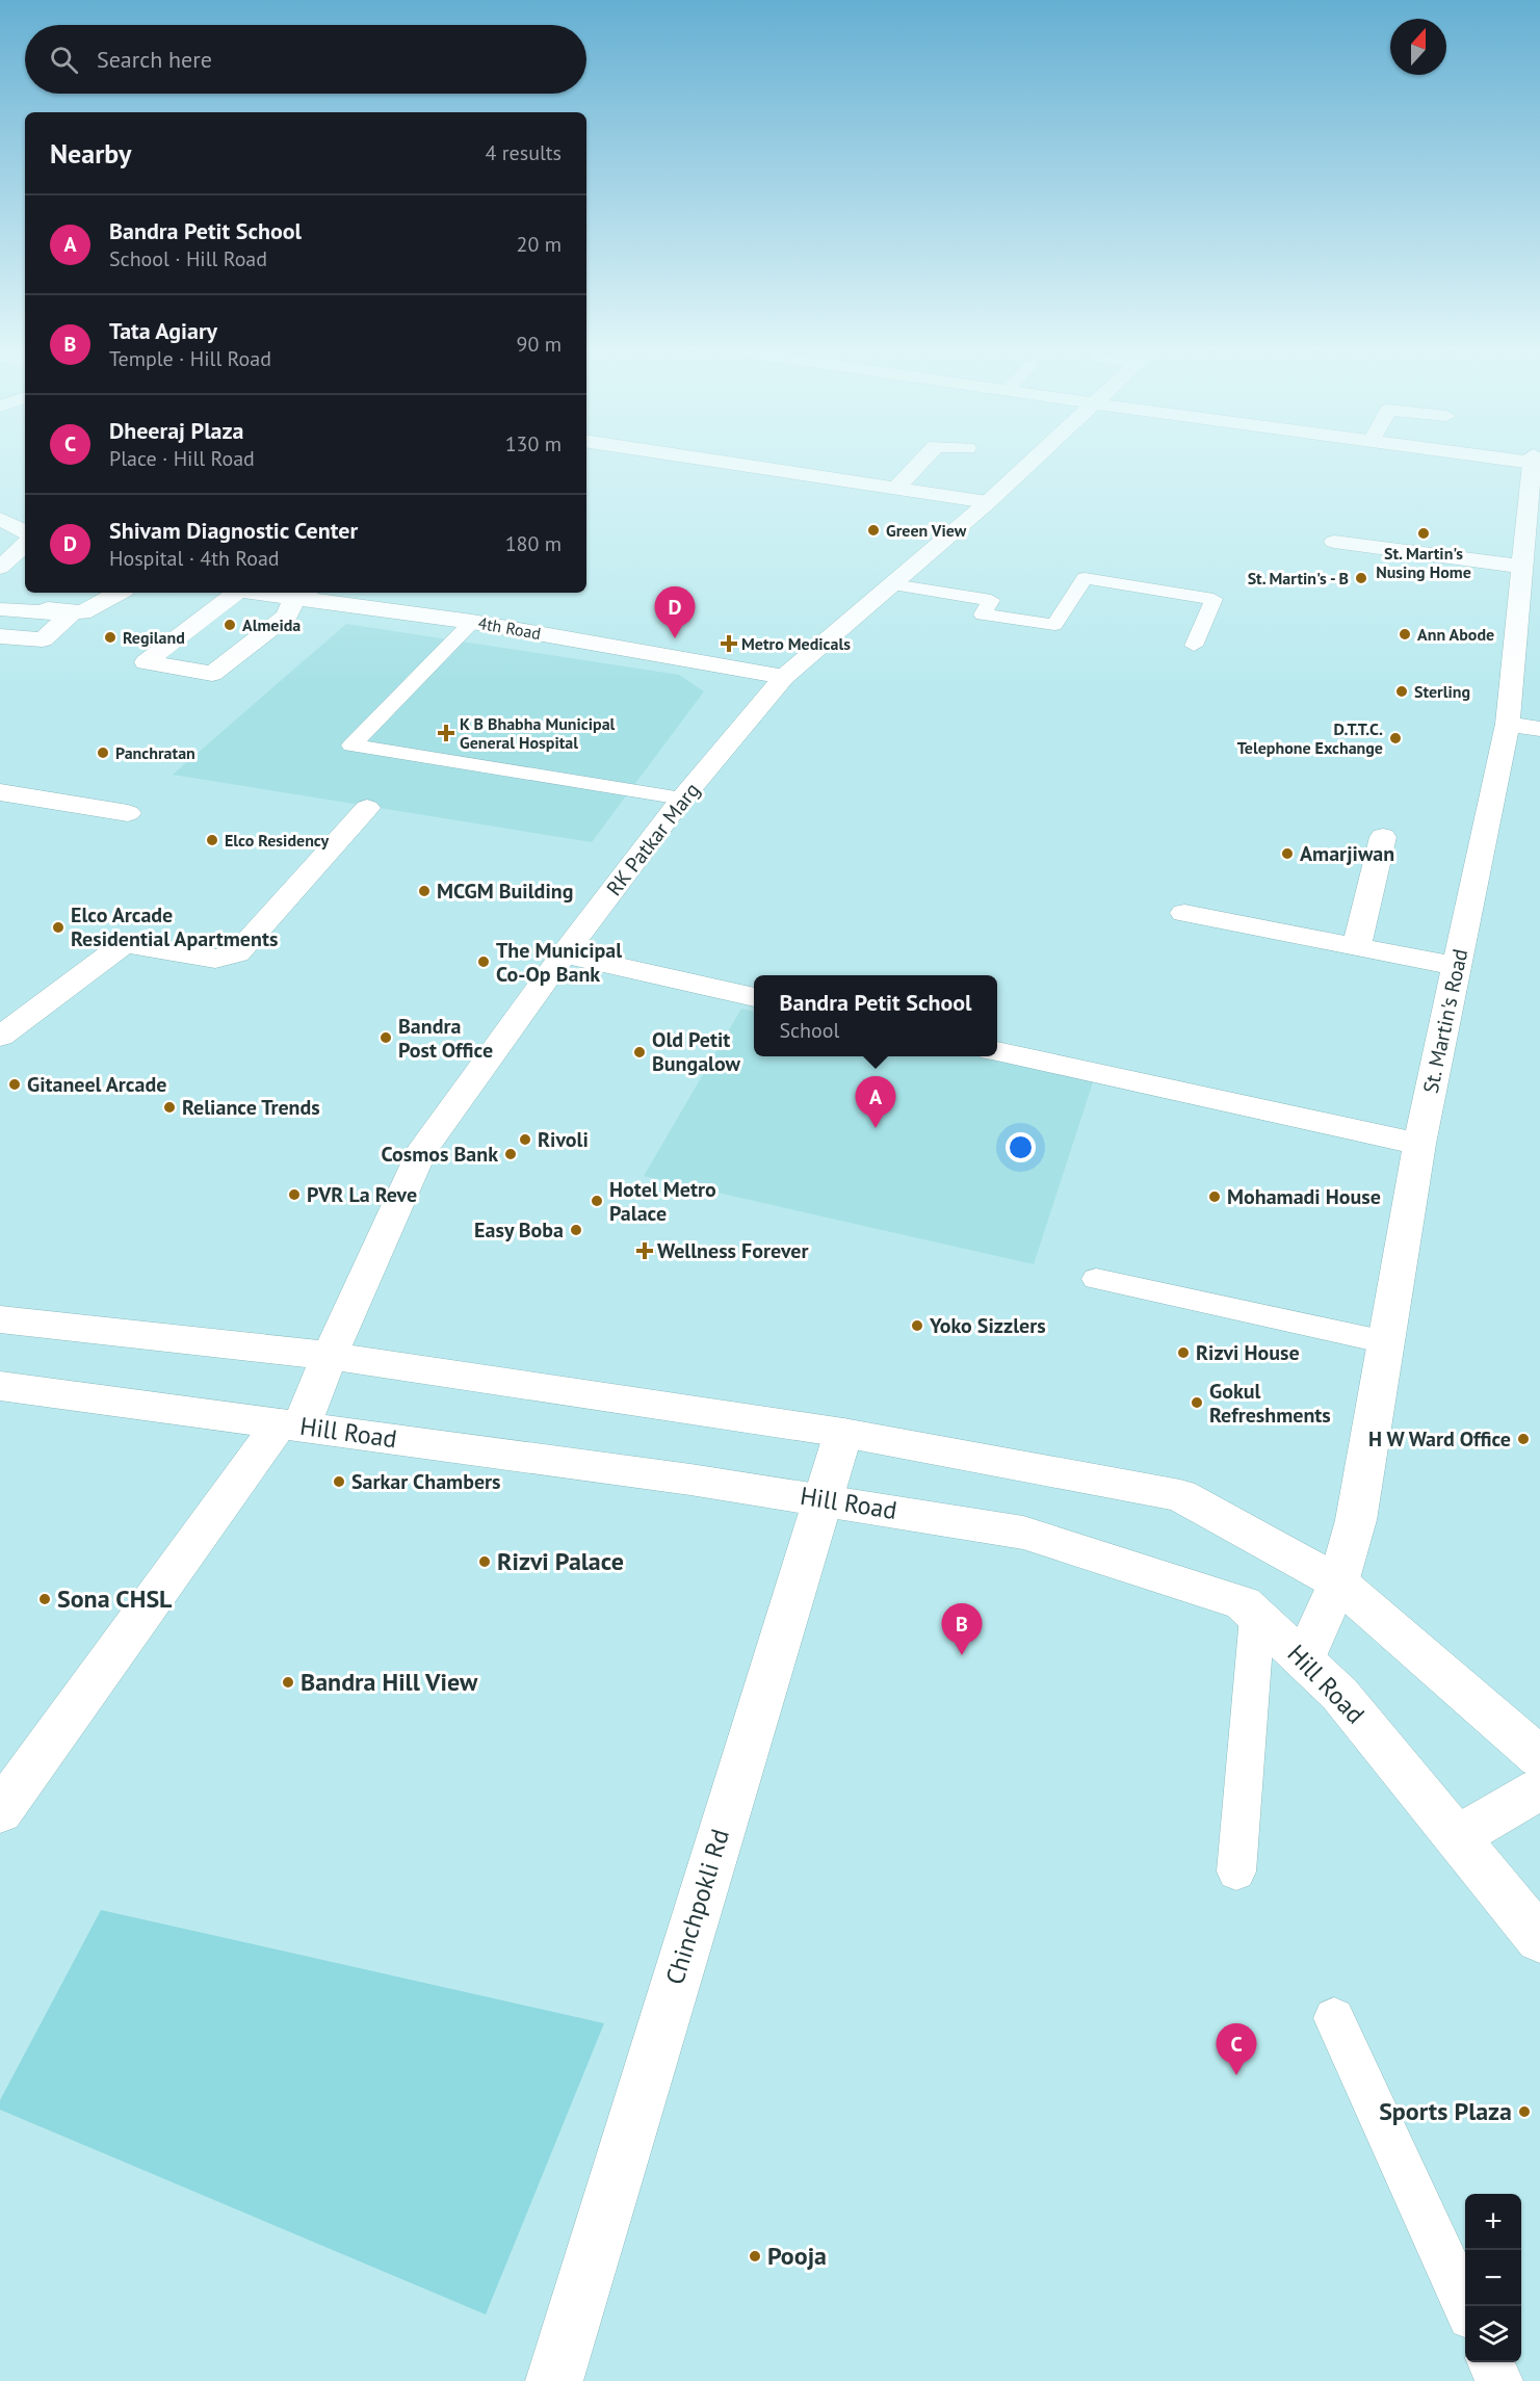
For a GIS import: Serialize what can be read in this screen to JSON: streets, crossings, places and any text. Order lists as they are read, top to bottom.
{
  "streets": {
    "street": [
      "4th Road",
      "RK Patkar Marg",
      "St. Martin's Road",
      "Hill Road",
      "Chinchpokli Rd"
    ]
  },
  "crossings": [
    ["4th Road", "RK Patkar Marg"],
    ["RK Patkar Marg", "Hill Road"],
    ["St. Martin's Road", "Hill Road"],
    ["Hill Road", "Chinchpokli Rd"]
  ],
  "places": {
    "other": [
      "Green View",
      "St. Martin's Nusing Home",
      "St. Martin's - B",
      "Almeida",
      "Ann Abode",
      "Regiland",
      "Sterling",
      "D.T.T.C. Telephone Exchange",
      "Panchratan",
      "Elco Residency",
      "Amarjiwan",
      "MCGM Building",
      "Elco Arcade Residential Apartments",
      "The Municipal Co-Op Bank",
      "Bandra Post Office",
      "Old Petit Bungalow",
      "Gitaneel Arcade",
      "Reliance Trends",
      "Rivoli",
      "Cosmos Bank",
      "PVR La Reve",
      "Mohamadi House",
      "Hotel Metro Palace",
      "Easy Boba",
      "Yoko Sizzlers",
      "Rizvi House",
      "Gokul Refreshments",
      "H W Ward Office",
      "Sarkar Chambers",
      "Rizvi Palace",
      "Sona CHSL",
      "Bandra Hill View",
      "Sports Plaza",
      "Pooja"
    ],
    "health": ["Metro Medicals", "K B Bhabha Municipal General Hospital", "Wellness Forever"]
  },
  "north": "top",
  "page": {
    "search": "Search here",
    "heading": ["Nearby", "4 results"],
    "list": [
      {
        "mark": "A",
        "name": "Bandra Petit School",
        "note": "School · Hill Road",
        "value": "20 m"
      },
      {
        "mark": "B",
        "name": "Tata Agiary",
        "note": "Temple · Hill Road",
        "value": "90 m"
      },
      {
        "mark": "C",
        "name": "Dheeraj Plaza",
        "note": "Place · Hill Road",
        "value": "130 m"
      },
      {
        "mark": "D",
        "name": "Shivam Diagnostic Center",
        "note": "Hospital · 4th Road",
        "value": "180 m"
      }
    ],
    "pins": [
      "D",
      "A",
      "B",
      "C"
    ],
    "popup": ["Bandra Petit School", "School"],
    "map_buttons": ["+", "−"]
  }
}
